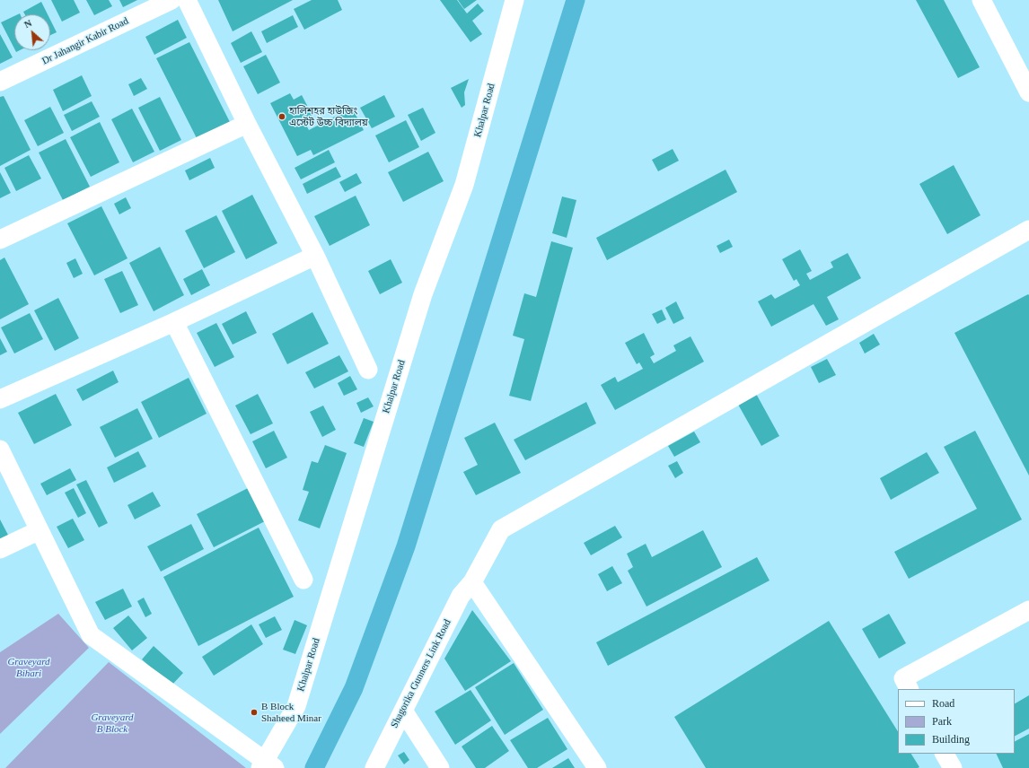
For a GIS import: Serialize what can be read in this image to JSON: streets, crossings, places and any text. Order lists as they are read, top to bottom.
{
  "streets": {
    "street": ["Dr Jahangir Kabir Road", "Khalpar Road", "Shagorika Gunners Link Road"]
  },
  "parks": ["Graveyard Bihari", "Graveyard B Block"],
  "places": ["হালিশহর হাউজিং এস্টেট উচ্চ বিদ্যালয়", "B Block Shaheed Minar"],
  "legend": ["Road", "Park", "Building"],
  "north": "top left"
}
